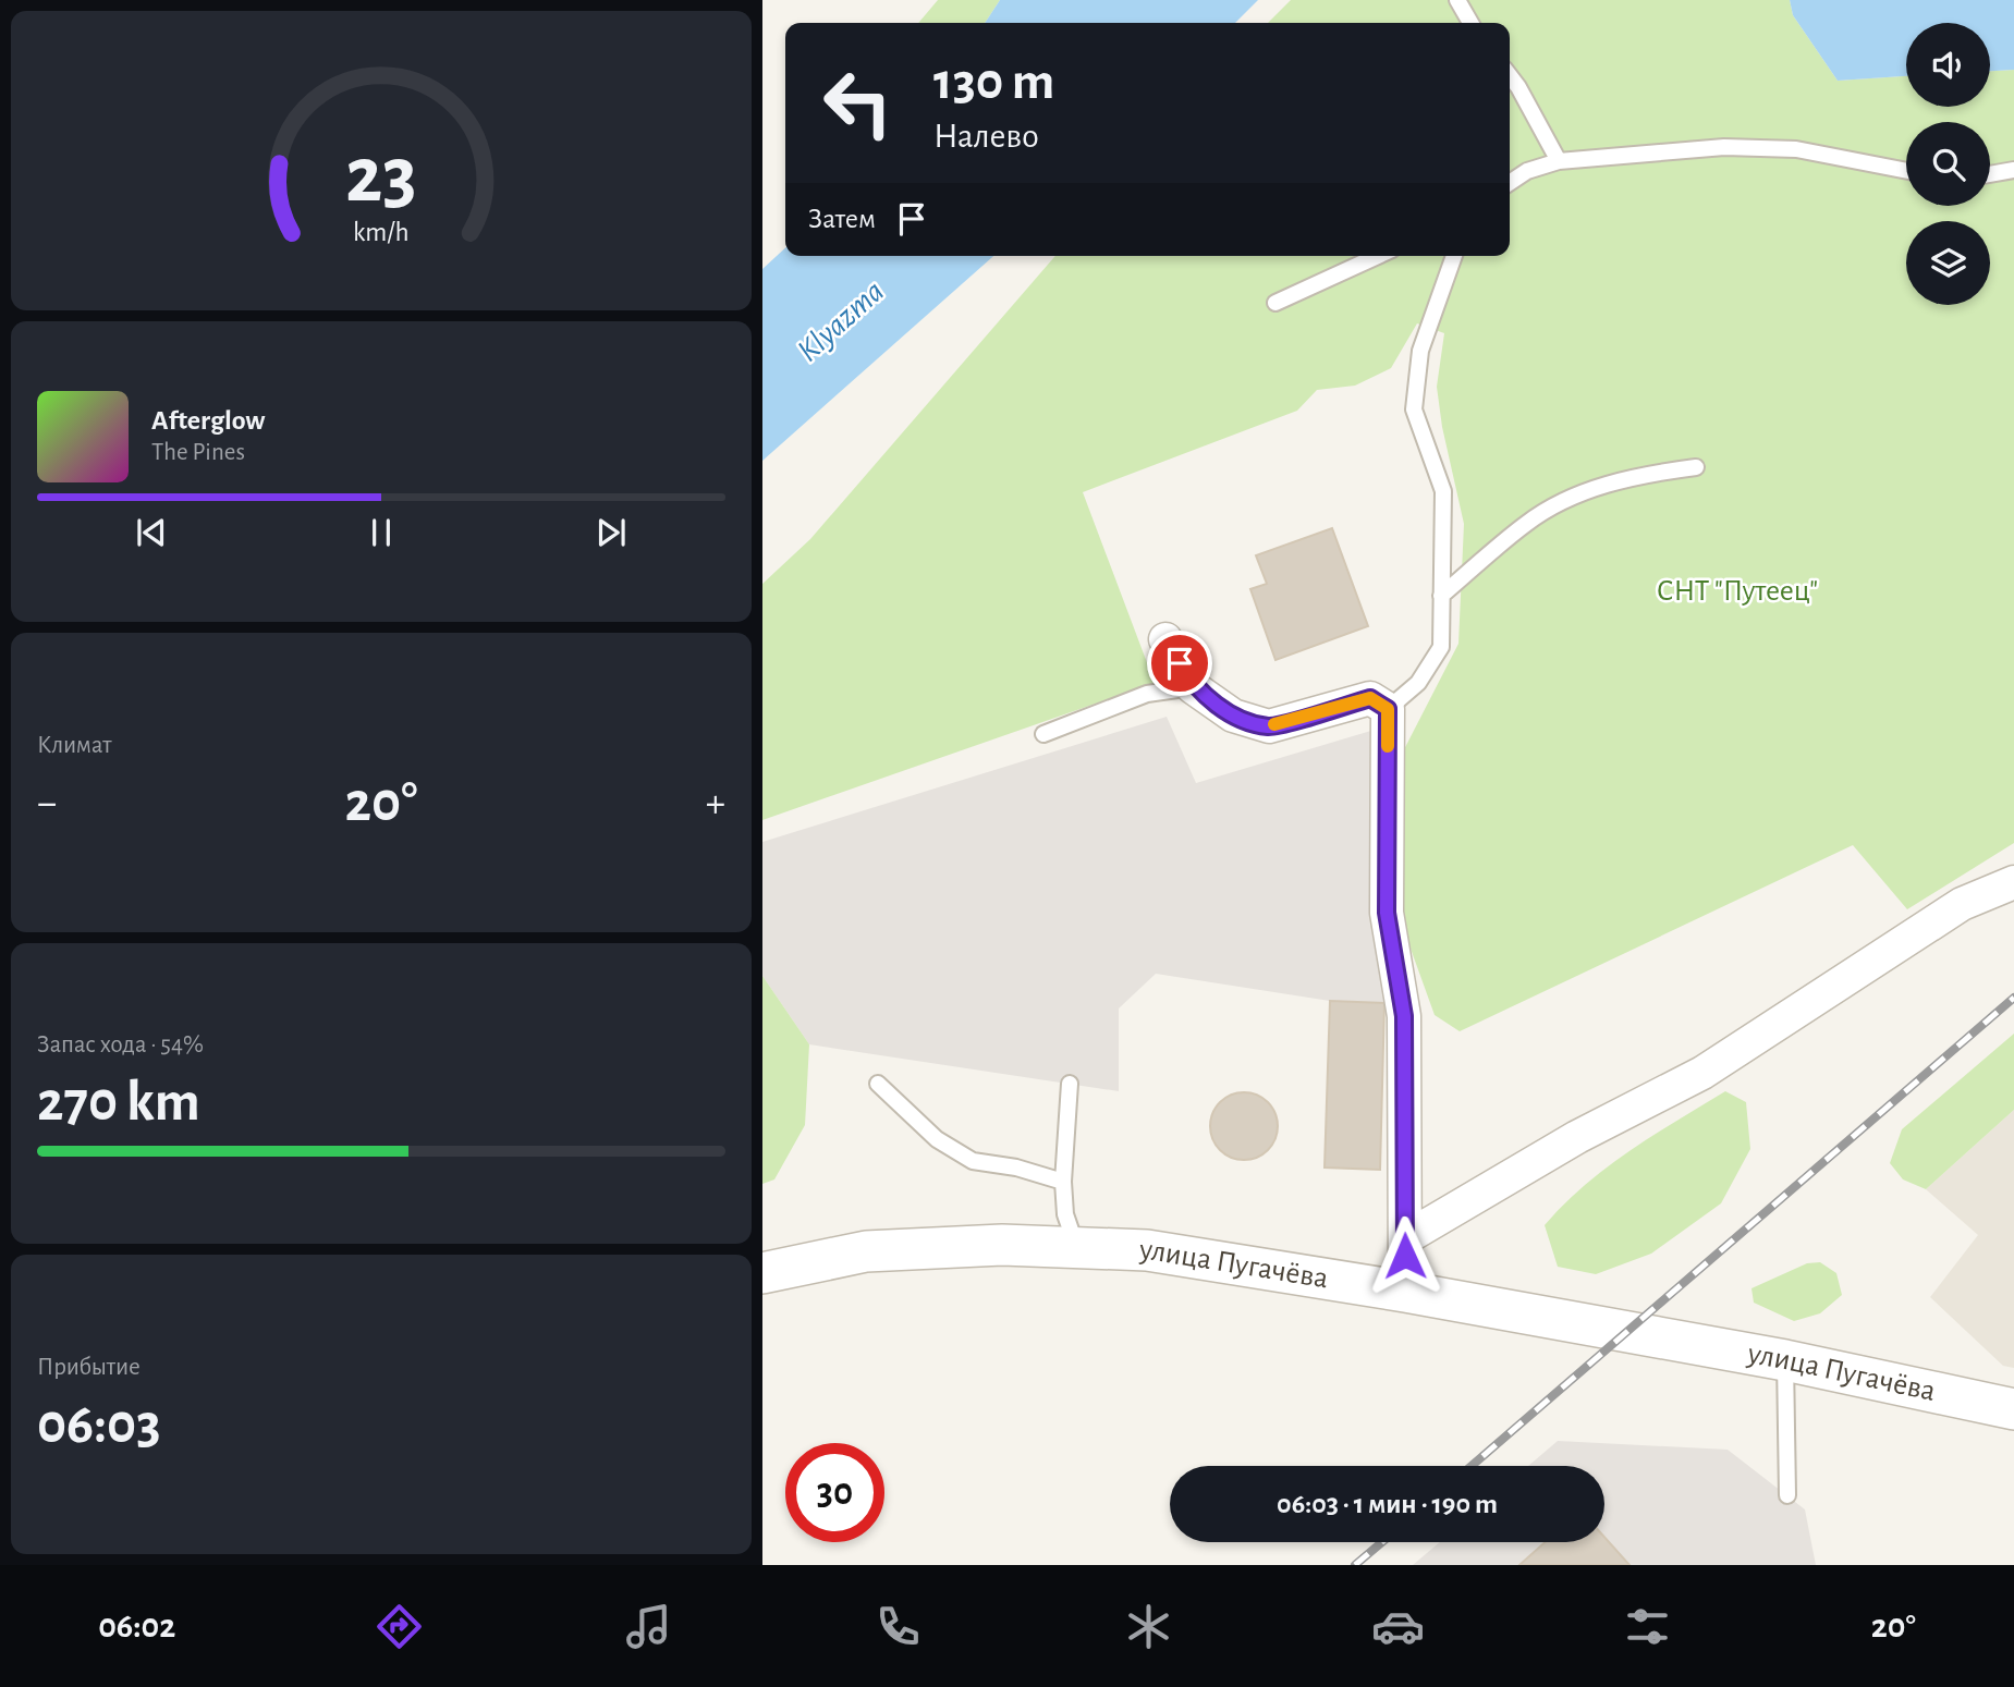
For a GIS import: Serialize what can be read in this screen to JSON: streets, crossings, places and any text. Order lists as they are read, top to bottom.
{
  "streets": {
    "street": ["улица Пугачёва"]
  },
  "water": ["Klyazma"],
  "parks": ["СНТ \"Путеец\""],
  "page": {
    "turn": ["130 m", "Налево"],
    "then": "Затем",
    "song": ["Afterglow", "The Pines"],
    "tile": [
      "Климат",
      ["Запас хода · 54%", "270 km"],
      ["Прибытие", "06:03"]
    ],
    "heat": ["−", "20°", "+"],
    "limit": "30",
    "trip": "06:03 · 1 мин · 190 m",
    "tabs": ["06:02", "20°"],
    "gauge": ["23", "km/h"]
  }
}
